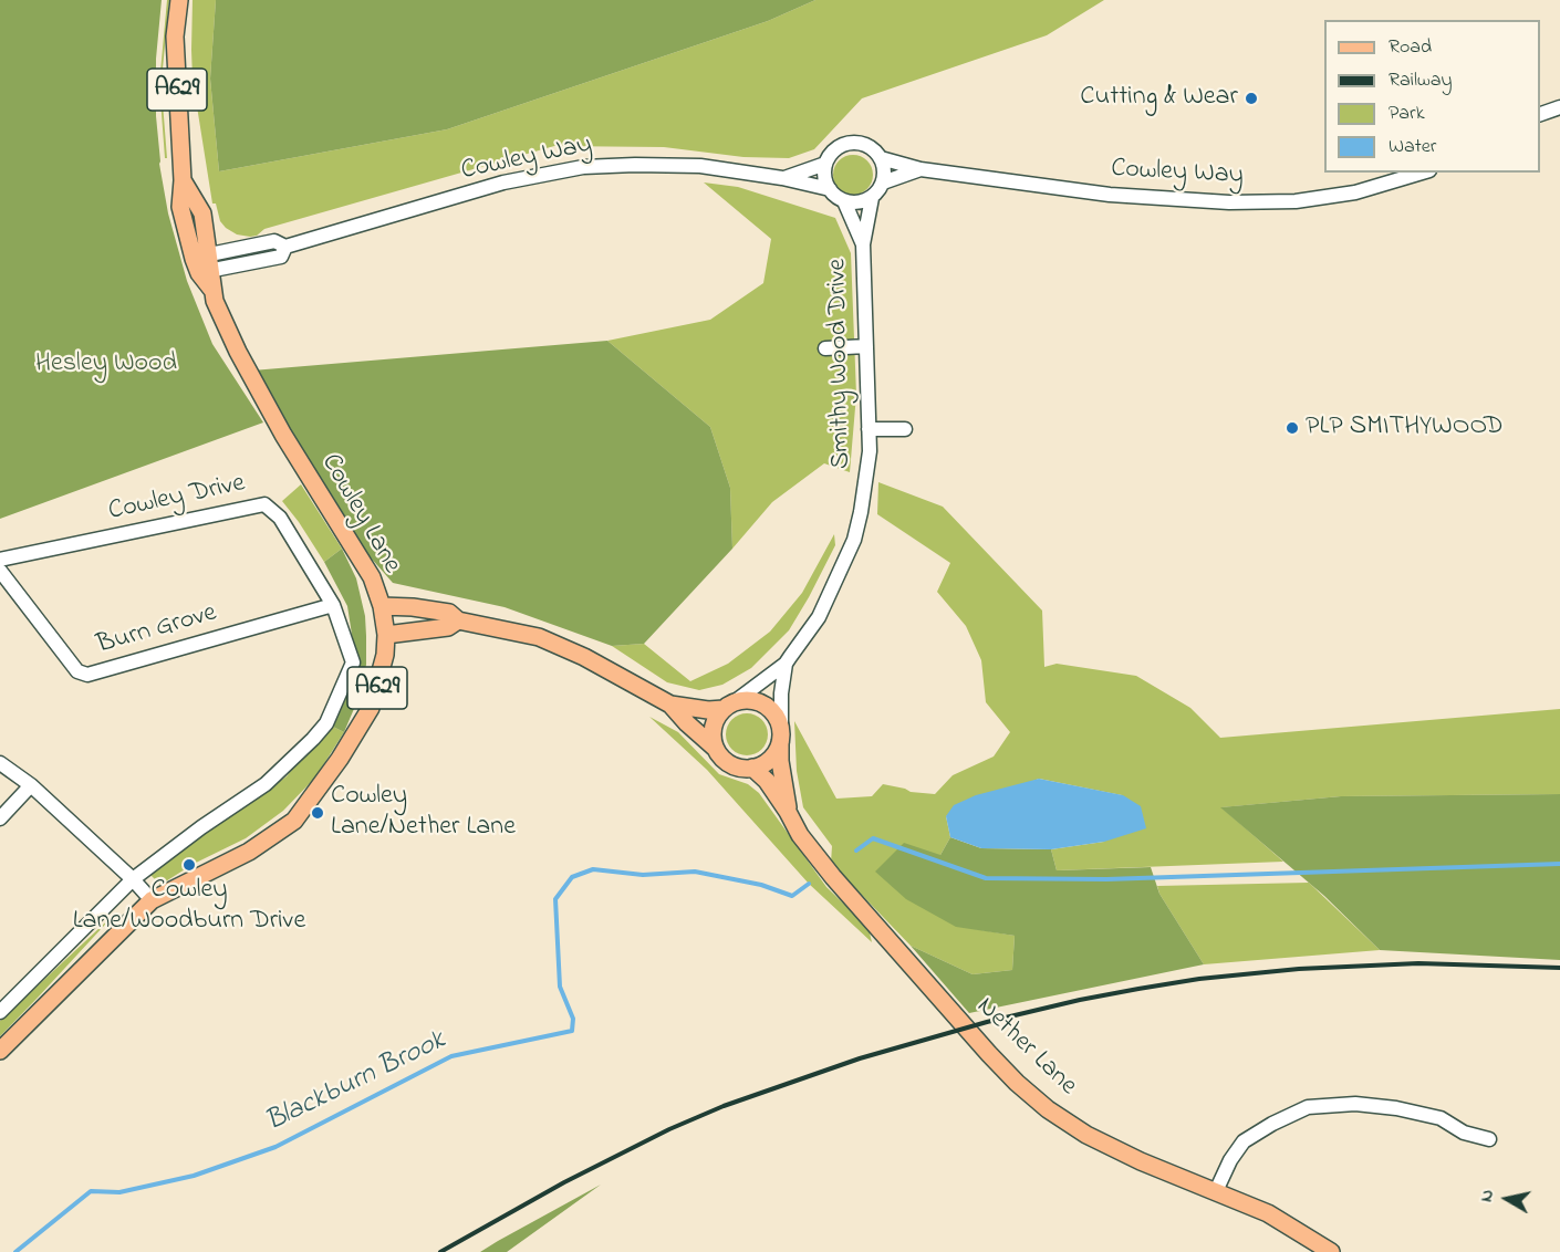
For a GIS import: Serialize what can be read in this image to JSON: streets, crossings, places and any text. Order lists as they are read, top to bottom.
{
  "streets": {
    "main road": ["A629", "Cowley Lane", "Nether Lane"],
    "street": [
      "Cowley Way",
      "Smithy Wood Drive",
      "Cowley Drive",
      "Burn Grove"
    ]
  },
  "crossings": [
    ["Cowley Way", "Smithy Wood Drive"],
    ["Cowley Way", "Cowley Lane"],
    ["Smithy Wood Drive", "Nether Lane"],
    ["Cowley Drive", "Burn Grove"]
  ],
  "water": ["Blackburn Brook"],
  "parks": ["Hesley Wood"],
  "places": [
    "Cutting & Wear",
    "PLP SMITHYWOOD",
    "Cowley Lane/Nether Lane",
    "Cowley Lane/Woodburn Drive"
  ],
  "legend": [
    "Road",
    "Railway",
    "Park",
    "Water"
  ],
  "north": "left"
}
